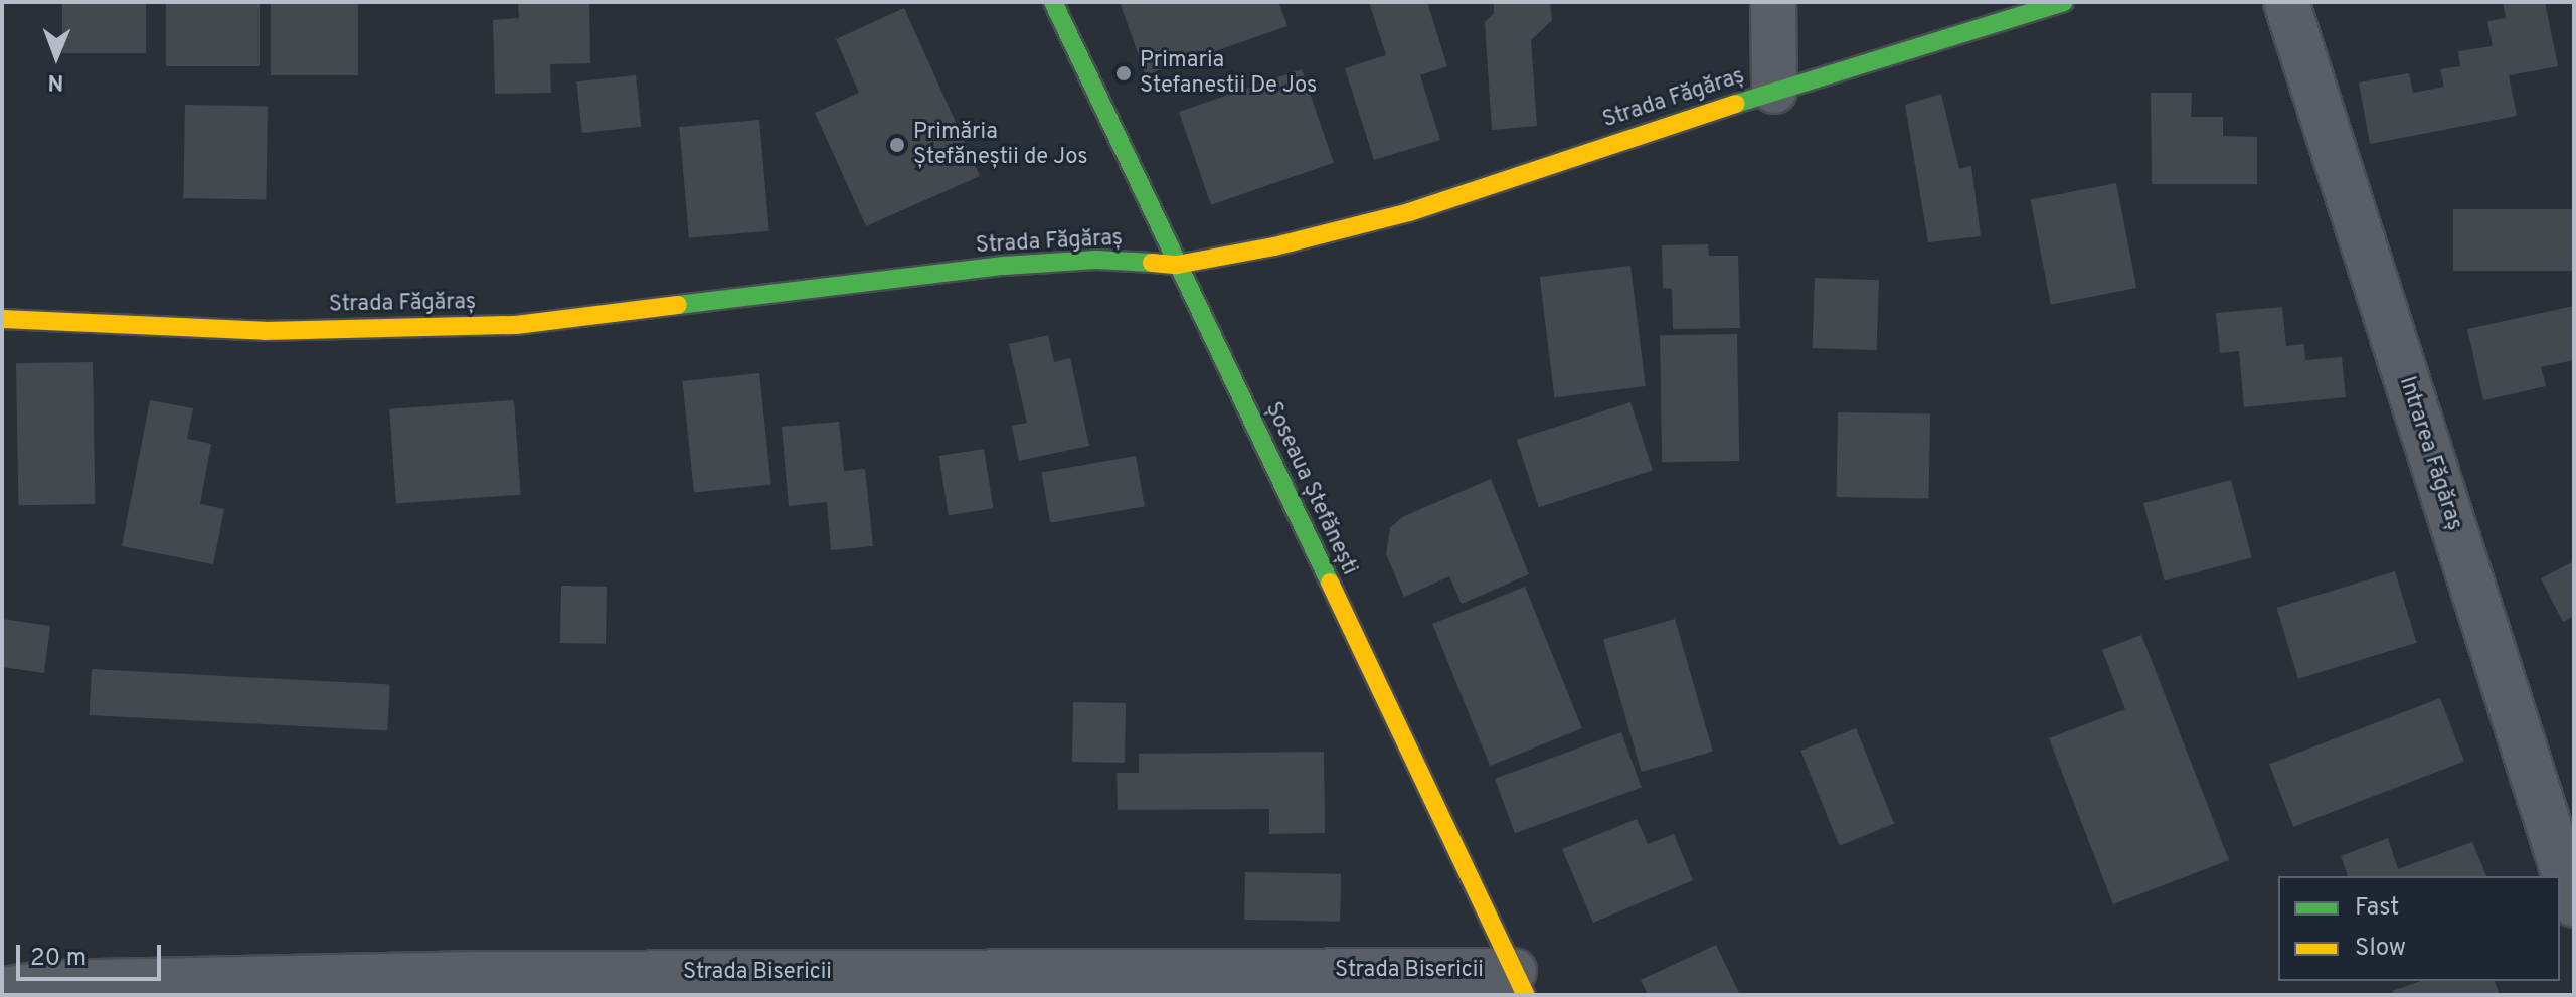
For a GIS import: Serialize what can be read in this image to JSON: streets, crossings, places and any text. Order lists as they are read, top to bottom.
{
  "streets": {
    "street": [
      "Strada Făgăraș",
      "Intrarea Făgăraș",
      "Șoseaua Ștefănești",
      "Strada Bisericii"
    ]
  },
  "crossings": [
    ["Strada Făgăraș", "Șoseaua Ștefănești"],
    ["Șoseaua Ștefănești", "Strada Bisericii"]
  ],
  "places": ["Primaria Stefanestii De Jos", "Primăria Ștefăneștii de Jos"],
  "legend": ["Fast", "Slow"],
  "scale_bar": "20 m",
  "north": "bottom"
}
